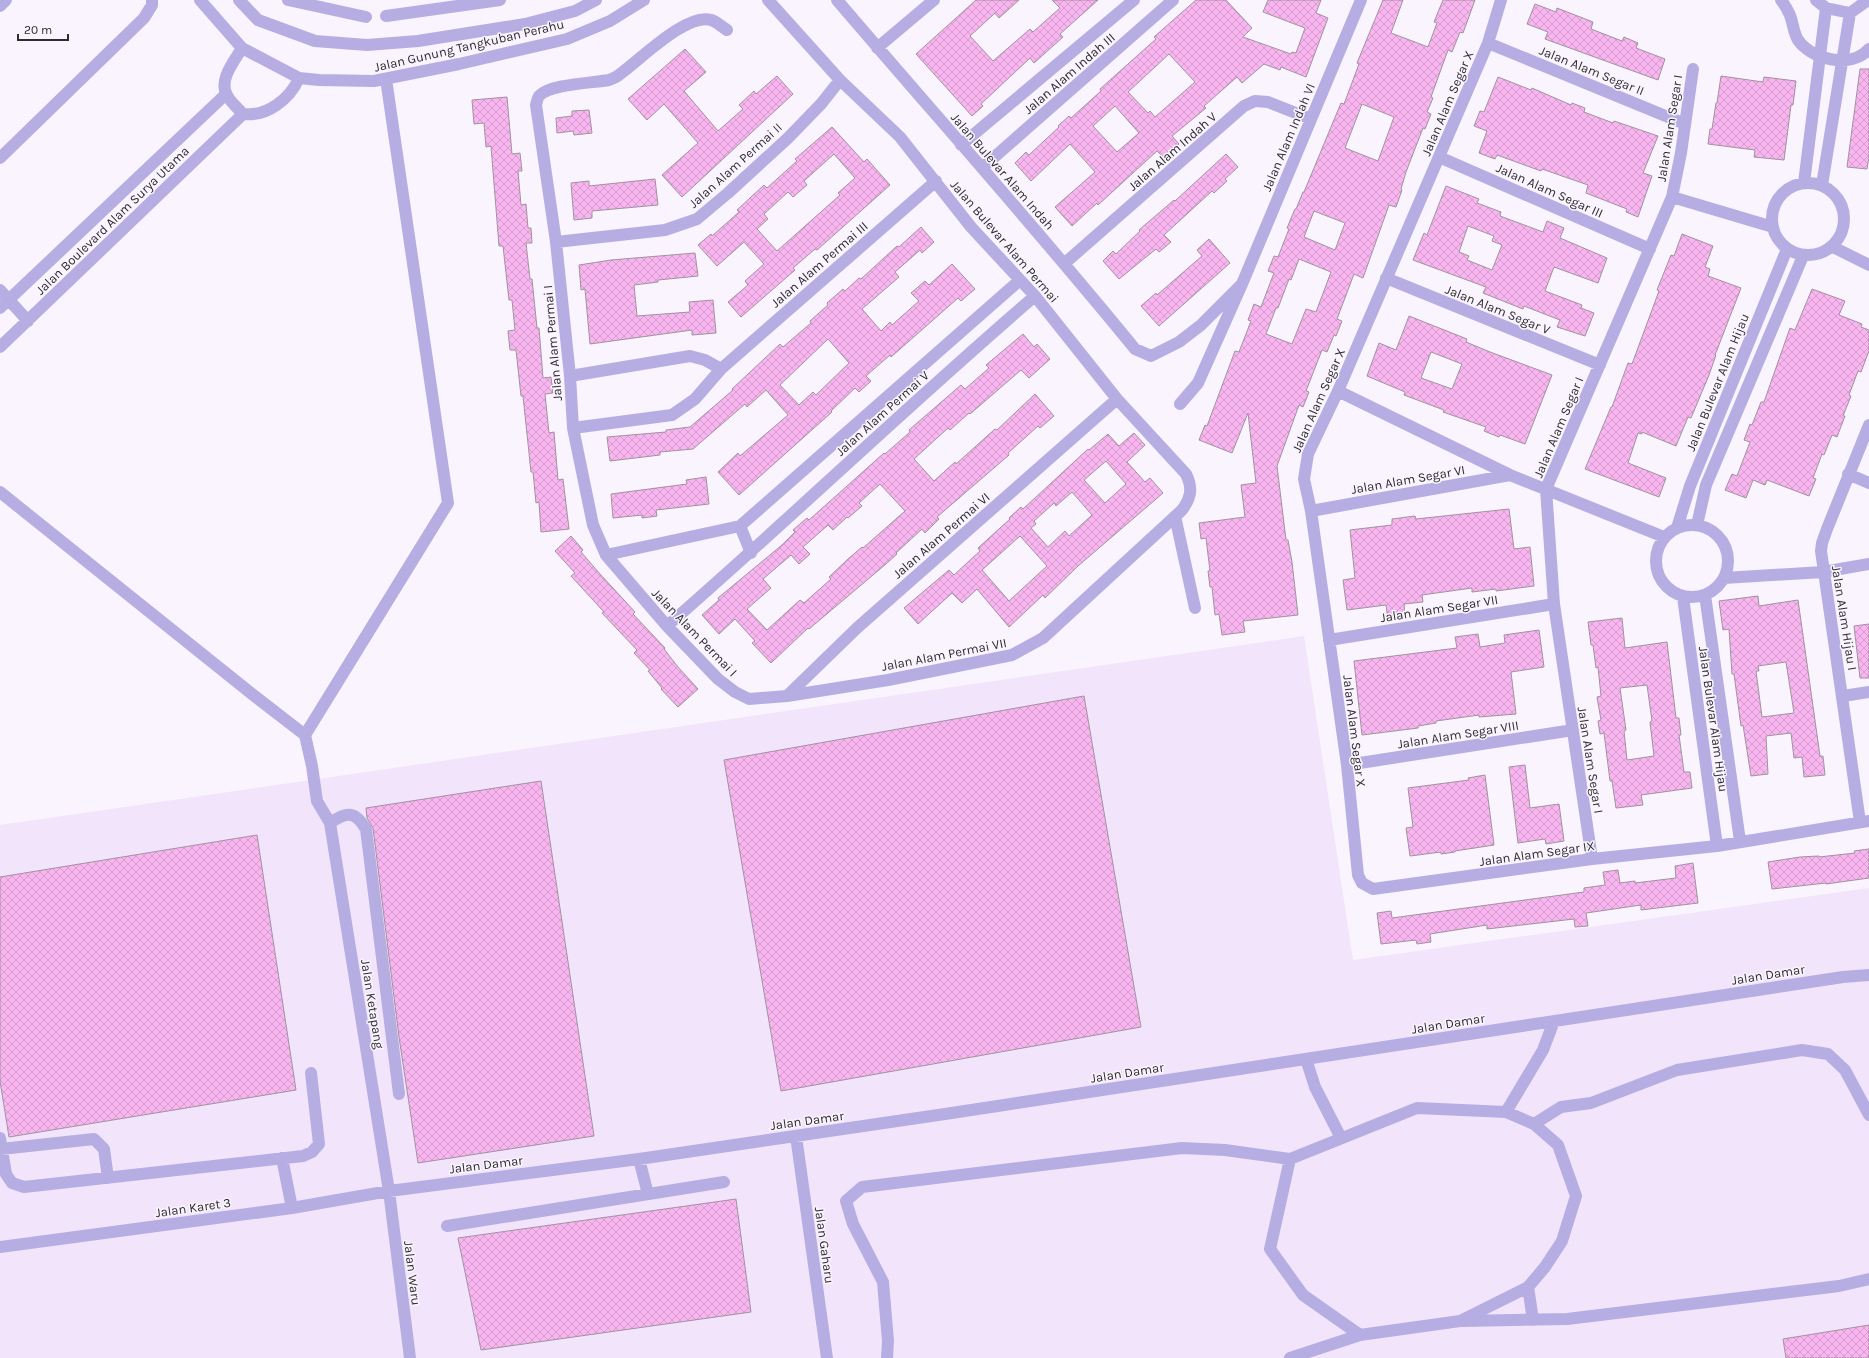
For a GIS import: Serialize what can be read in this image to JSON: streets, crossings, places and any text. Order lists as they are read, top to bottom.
{
  "streets": {
    "street": [
      "Jalan Gunung Tangkuban Perahu",
      "Jalan Alam Segar II",
      "Jalan Alam Indah III",
      "Jalan Alam Segar X",
      "Jalan Alam Segar I",
      "Jalan Alam Indah VI",
      "Jalan Alam Indah V",
      "Jalan Alam Permai II",
      "Jalan Bulevar Alam Indah",
      "Jalan Alam Segar III",
      "Jalan Boulevard Alam Surya Utama",
      "Jalan Bulevar Alam Permai",
      "Jalan Alam Permai III",
      "Jalan Alam Segar V",
      "Jalan Alam Permai I",
      "Jalan Bulevar Alam Hijau",
      "Jalan Alam Permai V",
      "Jalan Alam Segar VI",
      "Jalan Alam Permai VI",
      "Jalan Alam Segar VII",
      "Jalan Alam Hijau I",
      "Jalan Alam Permai VII",
      "Jalan Alam Segar VIII",
      "Jalan Alam Segar IX",
      "Jalan Damar",
      "Jalan Ketapang",
      "Jalan Karet 3",
      "Jalan Gaharu",
      "Jalan Waru"
    ]
  },
  "crossings": [
    ["Jalan Alam Segar II", "Jalan Alam Segar X"],
    ["Jalan Alam Segar II", "Jalan Alam Segar I"],
    ["Jalan Alam Indah III", "Jalan Bulevar Alam Indah"],
    ["Jalan Alam Segar X", "Jalan Alam Segar III"],
    ["Jalan Alam Segar X", "Jalan Alam Segar V"],
    ["Jalan Alam Segar X", "Jalan Alam Segar VI"],
    ["Jalan Alam Segar X", "Jalan Alam Segar VII"],
    ["Jalan Alam Segar X", "Jalan Alam Segar VIII"],
    ["Jalan Alam Segar X", "Jalan Alam Segar IX"],
    ["Jalan Alam Segar I", "Jalan Alam Segar III"],
    ["Jalan Alam Segar I", "Jalan Alam Segar V"],
    ["Jalan Alam Segar I", "Jalan Alam Segar VI"],
    ["Jalan Alam Segar I", "Jalan Alam Segar VII"],
    ["Jalan Alam Segar I", "Jalan Alam Segar VIII"],
    ["Jalan Alam Segar I", "Jalan Alam Segar IX"],
    ["Jalan Alam Indah VI", "Jalan Alam Indah V"],
    ["Jalan Alam Indah VI", "Jalan Bulevar Alam Indah"],
    ["Jalan Alam Indah V", "Jalan Bulevar Alam Indah"],
    ["Jalan Alam Permai II", "Jalan Bulevar Alam Permai"],
    ["Jalan Alam Permai II", "Jalan Alam Permai I"],
    ["Jalan Bulevar Alam Permai", "Jalan Alam Permai III"],
    ["Jalan Bulevar Alam Permai", "Jalan Alam Permai V"],
    ["Jalan Bulevar Alam Permai", "Jalan Alam Permai VI"],
    ["Jalan Bulevar Alam Permai", "Jalan Alam Permai VII"],
    ["Jalan Alam Permai III", "Jalan Alam Permai I"],
    ["Jalan Alam Permai I", "Jalan Alam Permai V"],
    ["Jalan Alam Permai I", "Jalan Alam Permai VI"],
    ["Jalan Alam Permai I", "Jalan Alam Permai VII"],
    ["Jalan Bulevar Alam Hijau", "Jalan Alam Segar VI"],
    ["Jalan Bulevar Alam Hijau", "Jalan Alam Segar IX"],
    ["Jalan Alam Permai VI", "Jalan Alam Permai VII"],
    ["Jalan Alam Hijau I", "Jalan Alam Segar IX"],
    ["Jalan Damar", "Jalan Ketapang"],
    ["Jalan Damar", "Jalan Karet 3"],
    ["Jalan Damar", "Jalan Gaharu"],
    ["Jalan Damar", "Jalan Waru"],
    ["Jalan Ketapang", "Jalan Karet 3"],
    ["Jalan Ketapang", "Jalan Waru"],
    ["Jalan Karet 3", "Jalan Waru"]
  ],
  "scale_bar": "20 m"
}
